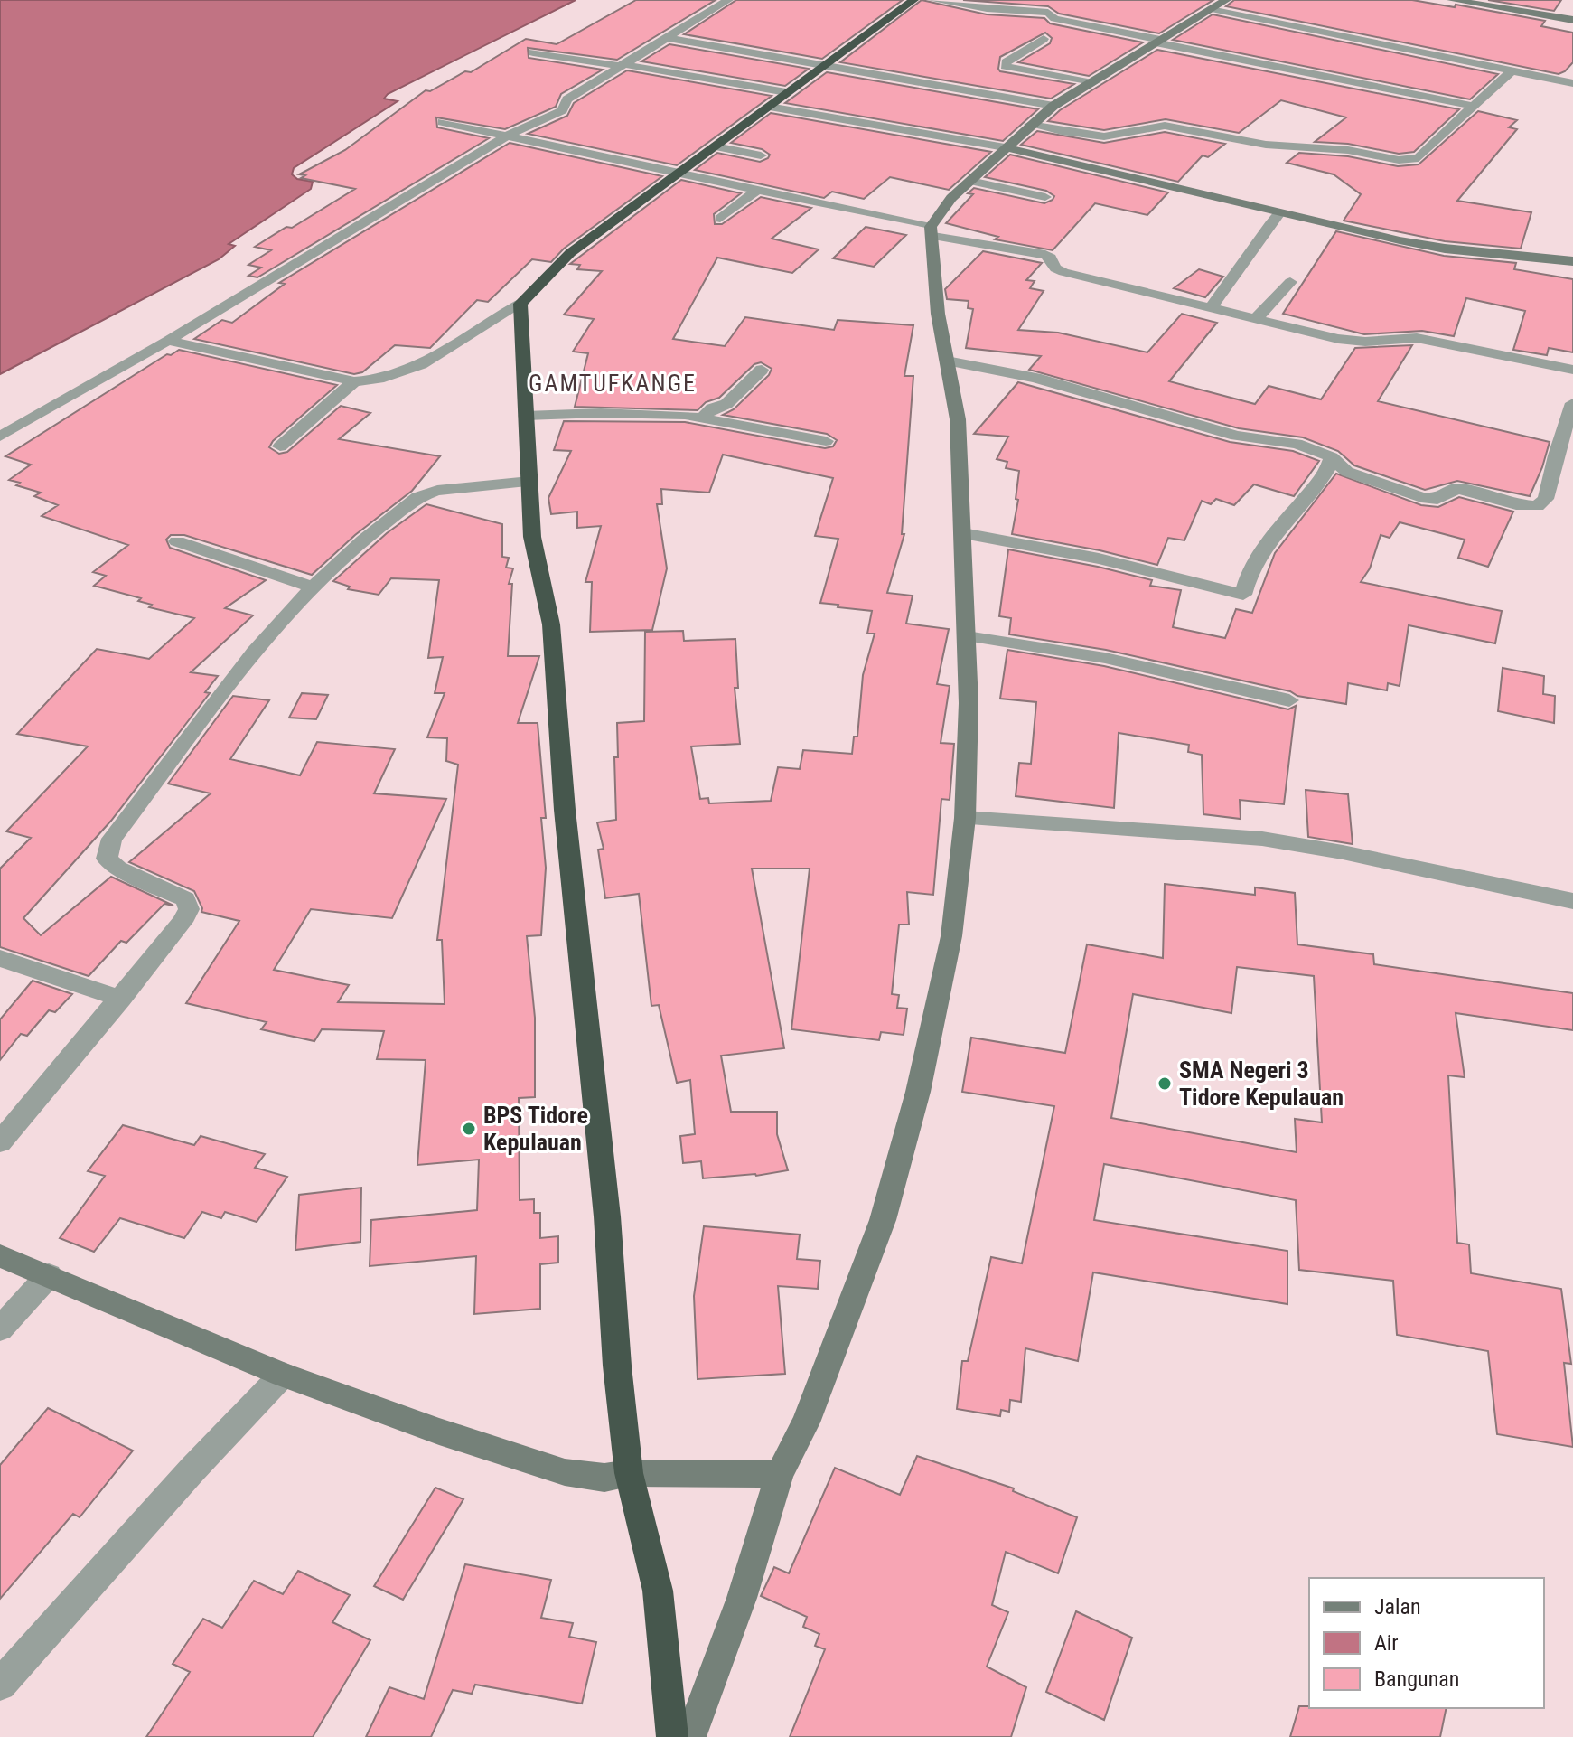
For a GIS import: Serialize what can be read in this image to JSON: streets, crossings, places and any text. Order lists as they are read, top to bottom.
{
  "districts": ["GAMTUFKANGE"],
  "places": ["SMA Negeri 3 Tidore Kepulauan", "BPS Tidore Kepulauan"],
  "legend": ["Jalan", "Air", "Bangunan"]
}
